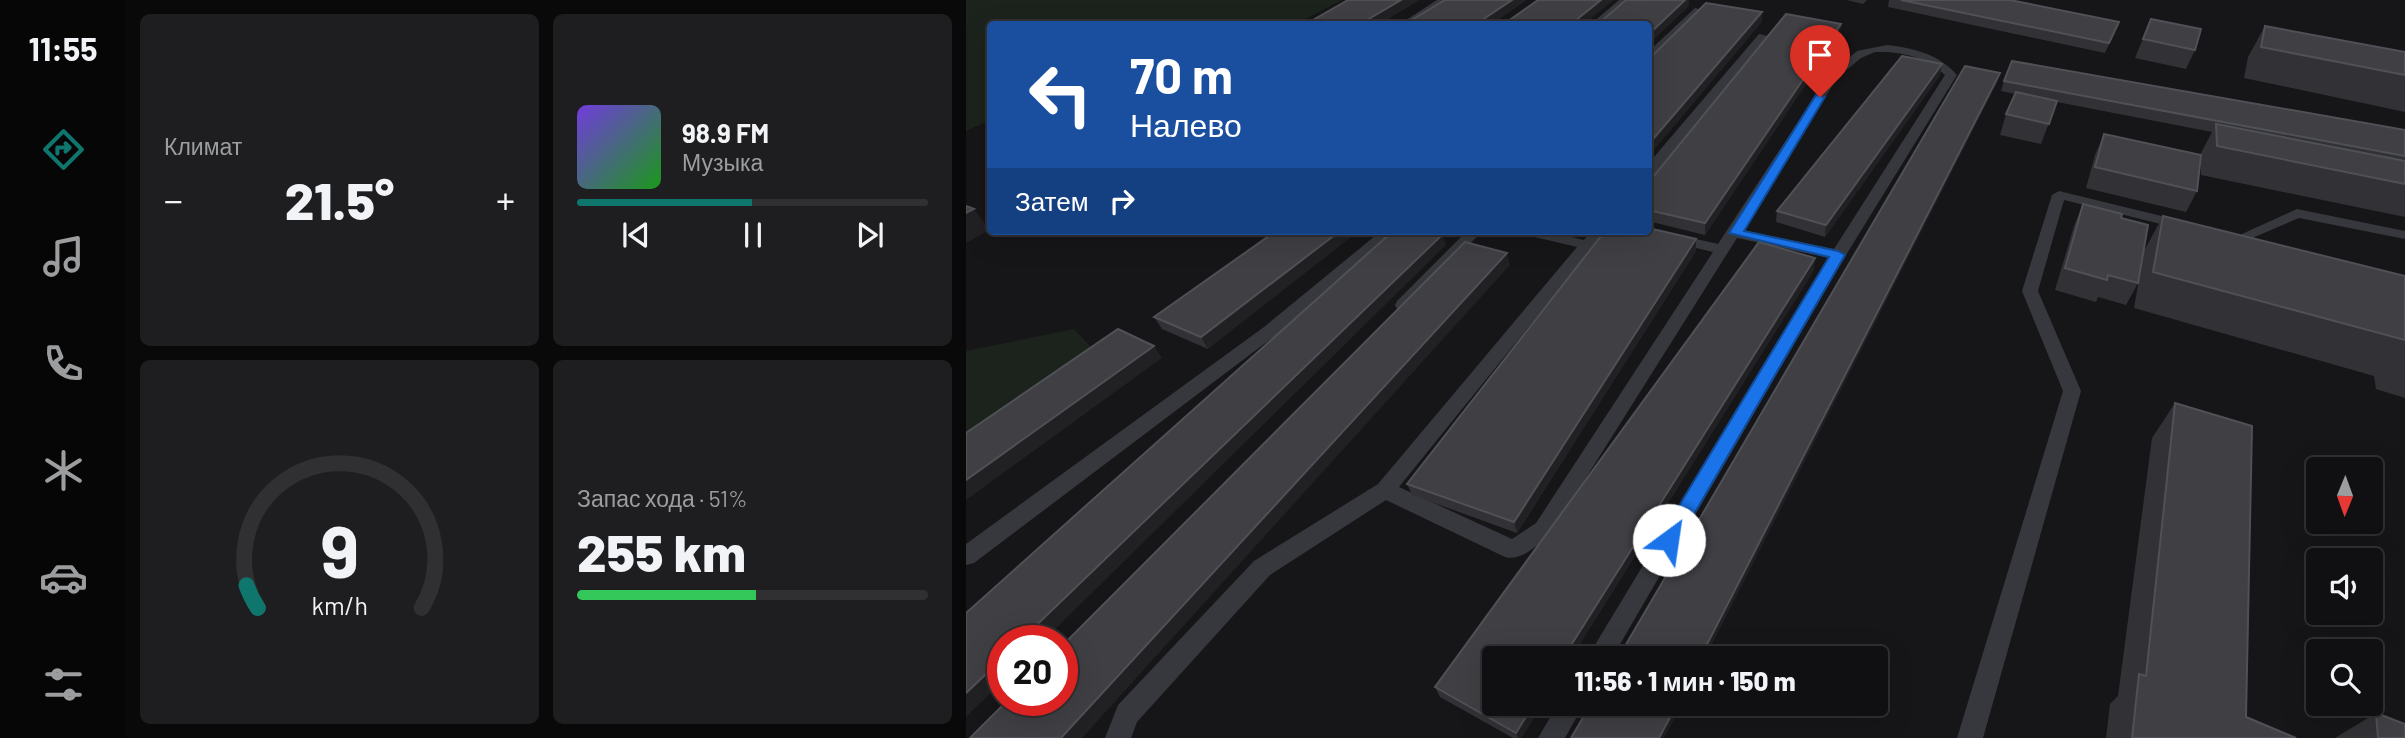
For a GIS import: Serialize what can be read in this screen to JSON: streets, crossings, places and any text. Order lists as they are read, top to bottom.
{
  "north": "bottom",
  "page": {
    "tabs": "11:55",
    "tile": [
      "Климат",
      ["Запас хода · 51%", "255 km"]
    ],
    "turn": ["70 m", "Налево"],
    "song": ["98.9 FM", "Музыка"],
    "then": "Затем",
    "heat": ["−", "21.5°", "+"],
    "limit": "20",
    "trip": "11:56 · 1 мин · 150 m",
    "gauge": ["9", "km/h"]
  }
}
